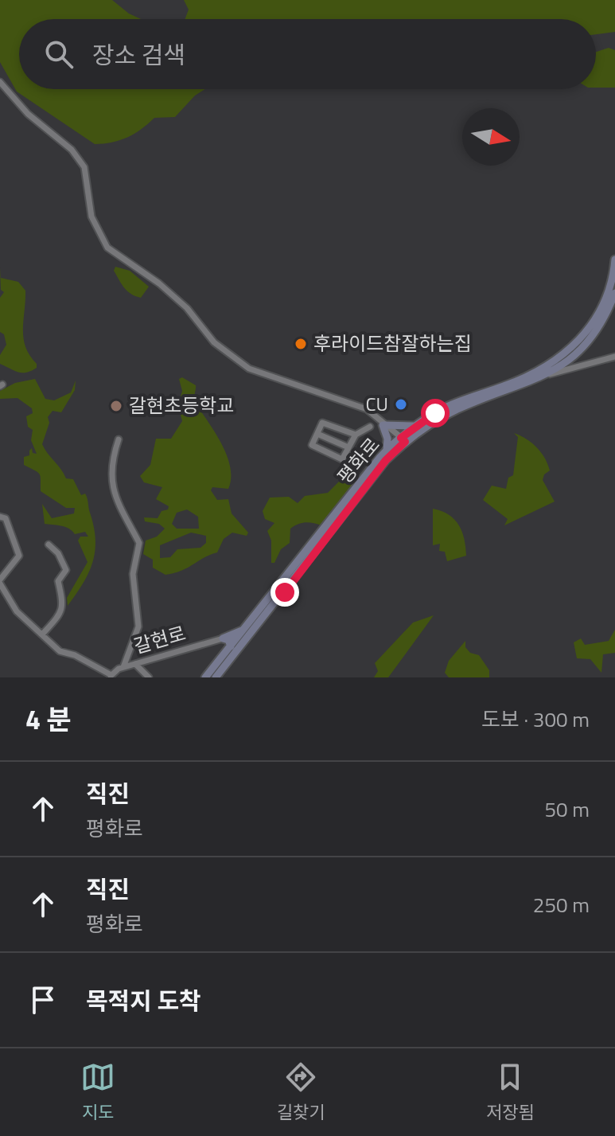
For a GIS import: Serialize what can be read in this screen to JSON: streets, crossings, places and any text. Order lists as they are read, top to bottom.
{
  "streets": {
    "main road": ["평화로"],
    "street": ["갈현로"]
  },
  "places": ["후라이드참잘하는집", "CU", "갈현초등학교"],
  "north": "right",
  "page": {
    "search": "장소 검색",
    "heading": ["4 분", "도보 · 300 m"],
    "list": [
      ["직진", "평화로", "50 m"],
      ["직진", "평화로", "250 m"],
      "목적지 도착"
    ],
    "nav": ["지도", "길찾기", "저장됨"]
  }
}
